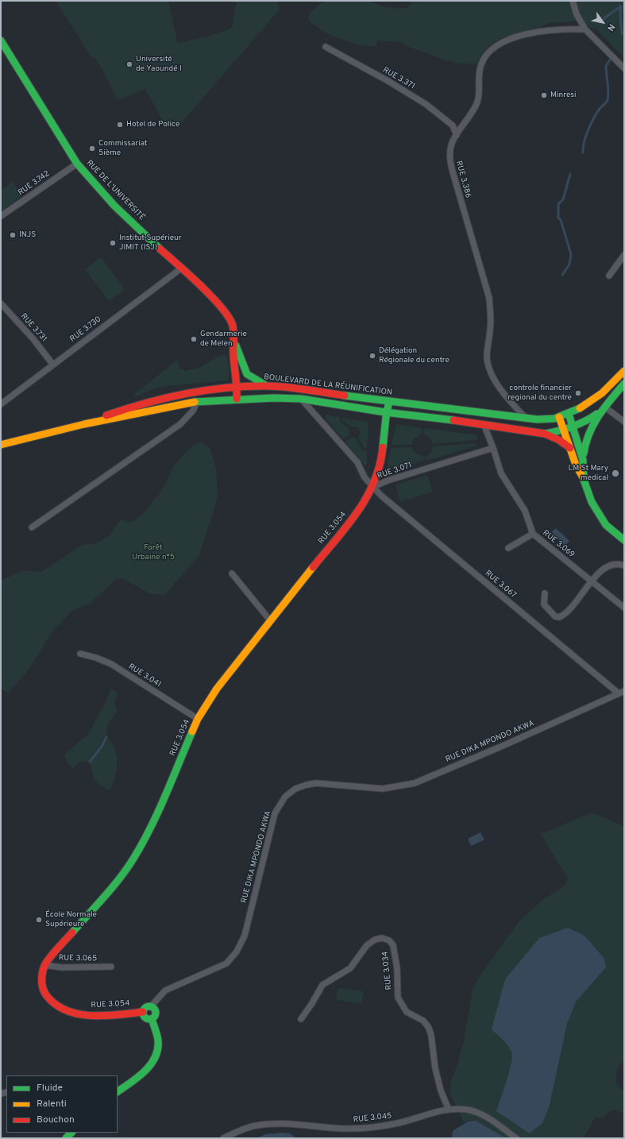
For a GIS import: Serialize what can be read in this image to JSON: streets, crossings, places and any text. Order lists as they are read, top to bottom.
{
  "streets": {
    "main road": ["RUE DE L'UNIVERSITÉ", "BOULEVARD DE LA RÉUNIFICATION", "RUE 3.054"],
    "street": [
      "RUE 3.371",
      "RUE 3.386",
      "RUE 3.742",
      "RUE 3.731",
      "RUE 3.730",
      "RUE 3.071",
      "RUE 3.069",
      "RUE 3.067",
      "RUE 3.041",
      "RUE DIKA MPONDO AKWA",
      "RUE 3.065",
      "RUE 3.034",
      "RUE 3.045"
    ]
  },
  "crossings": [
    ["RUE 3.371", "RUE 3.386"],
    ["RUE 3.386", "BOULEVARD DE LA RÉUNIFICATION"],
    ["RUE 3.742", "RUE DE L'UNIVERSITÉ"],
    ["RUE DE L'UNIVERSITÉ", "RUE 3.730"],
    ["RUE DE L'UNIVERSITÉ", "BOULEVARD DE LA RÉUNIFICATION"],
    ["RUE 3.731", "RUE 3.730"],
    ["BOULEVARD DE LA RÉUNIFICATION", "RUE 3.071"],
    ["BOULEVARD DE LA RÉUNIFICATION", "RUE 3.054"],
    ["BOULEVARD DE LA RÉUNIFICATION", "RUE 3.069"],
    ["RUE 3.071", "RUE 3.054"],
    ["RUE 3.071", "RUE 3.069"],
    ["RUE 3.071", "RUE 3.067"],
    ["RUE 3.054", "RUE 3.067"],
    ["RUE 3.054", "RUE 3.041"],
    ["RUE 3.054", "RUE DIKA MPONDO AKWA"],
    ["RUE 3.054", "RUE 3.065"],
    ["RUE 3.067", "RUE DIKA MPONDO AKWA"],
    ["RUE 3.034", "RUE 3.045"]
  ],
  "parks": ["Forêt Urbaine n°5"],
  "places": [
    "Université de Yaoundé I",
    "Minresi",
    "Hotel de Police",
    "Commissariat 5ième",
    "INJS",
    "Institut Supérieur JIMIT (ISJ)",
    "Gendarmerie de Melen",
    "Délégation Régionale du centre",
    "controle financier regional du centre",
    "LM St Mary medical",
    "École Normale Supérieure"
  ],
  "legend": ["Fluide", "Ralenti", "Bouchon"],
  "north": "bottom right"
}
